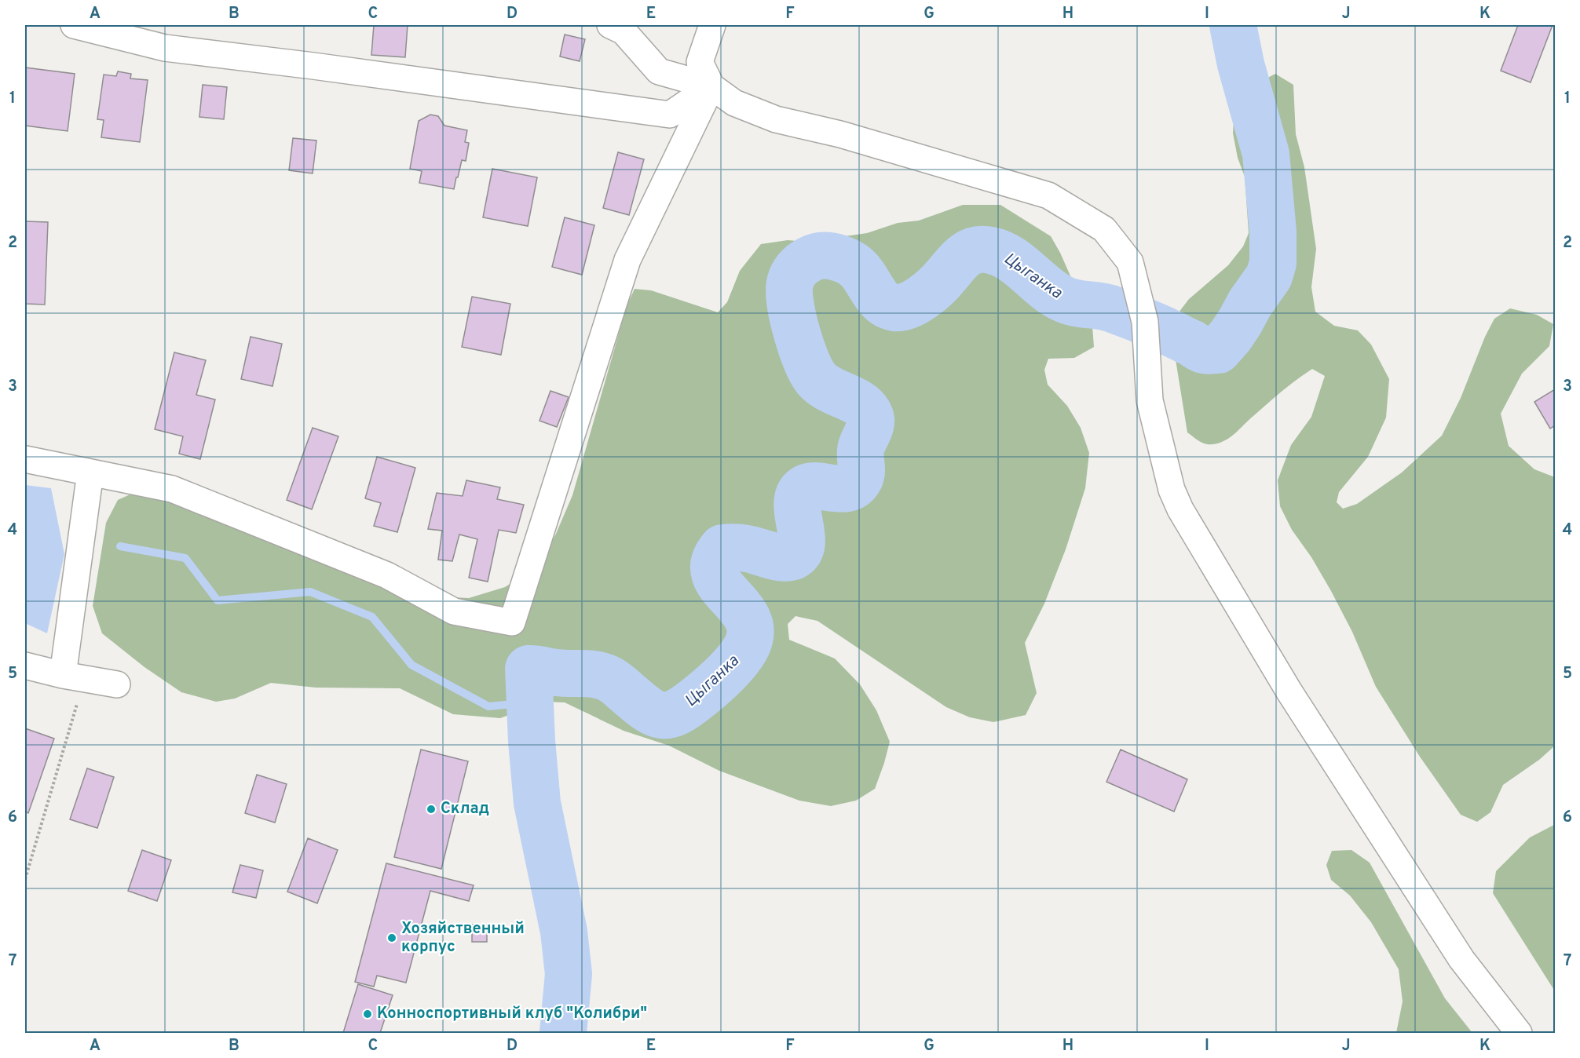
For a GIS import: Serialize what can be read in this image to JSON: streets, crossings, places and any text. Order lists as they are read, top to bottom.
{
  "water": ["Цыганка"],
  "places": ["Склад", "Хозяйственный корпус", "Конноспортивный клуб \"Колибри\""],
  "grid": {
    "columns": [
      "A",
      "B",
      "C",
      "D",
      "E",
      "F",
      "G",
      "H",
      "I",
      "J",
      "K"
    ],
    "rows": [
      "1",
      "2",
      "3",
      "4",
      "5",
      "6",
      "7"
    ]
  }
}
